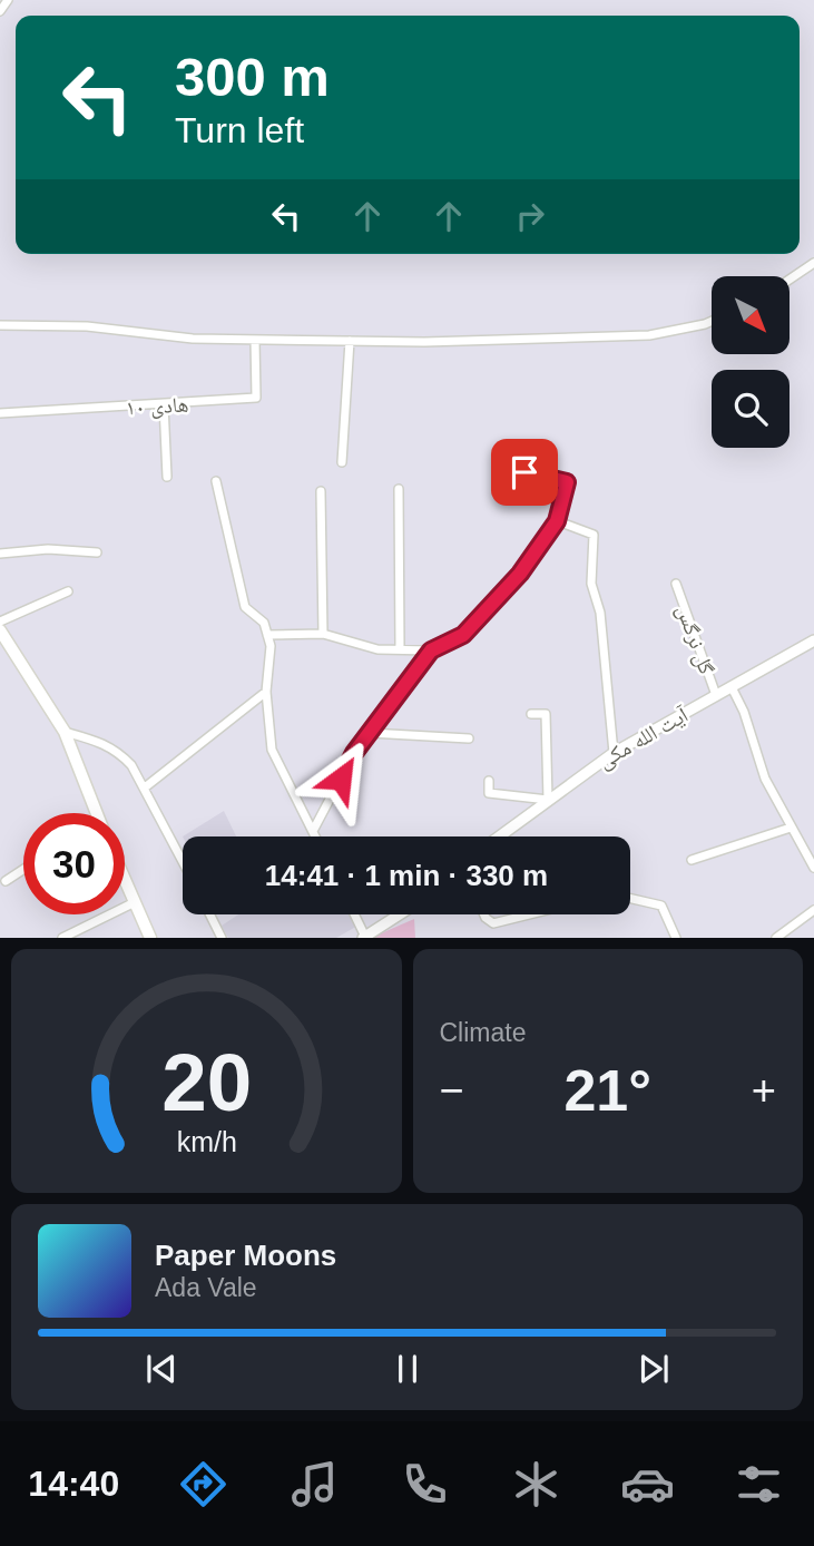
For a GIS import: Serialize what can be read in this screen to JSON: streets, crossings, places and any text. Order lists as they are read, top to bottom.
{
  "streets": {
    "street": ["هادی ۱۰", "گل نرگس", "آیت الله مکی"]
  },
  "crossings": [
    ["گل نرگس", "آیت الله مکی"]
  ],
  "north": "bottom right",
  "page": {
    "turn": ["300 m", "Turn left"],
    "limit": "30",
    "trip": "14:41 · 1 min · 330 m",
    "tile": "Climate",
    "heat": ["−", "21°", "+"],
    "song": ["Paper Moons", "Ada Vale"],
    "tabs": "14:40",
    "gauge": ["20", "km/h"]
  }
}
